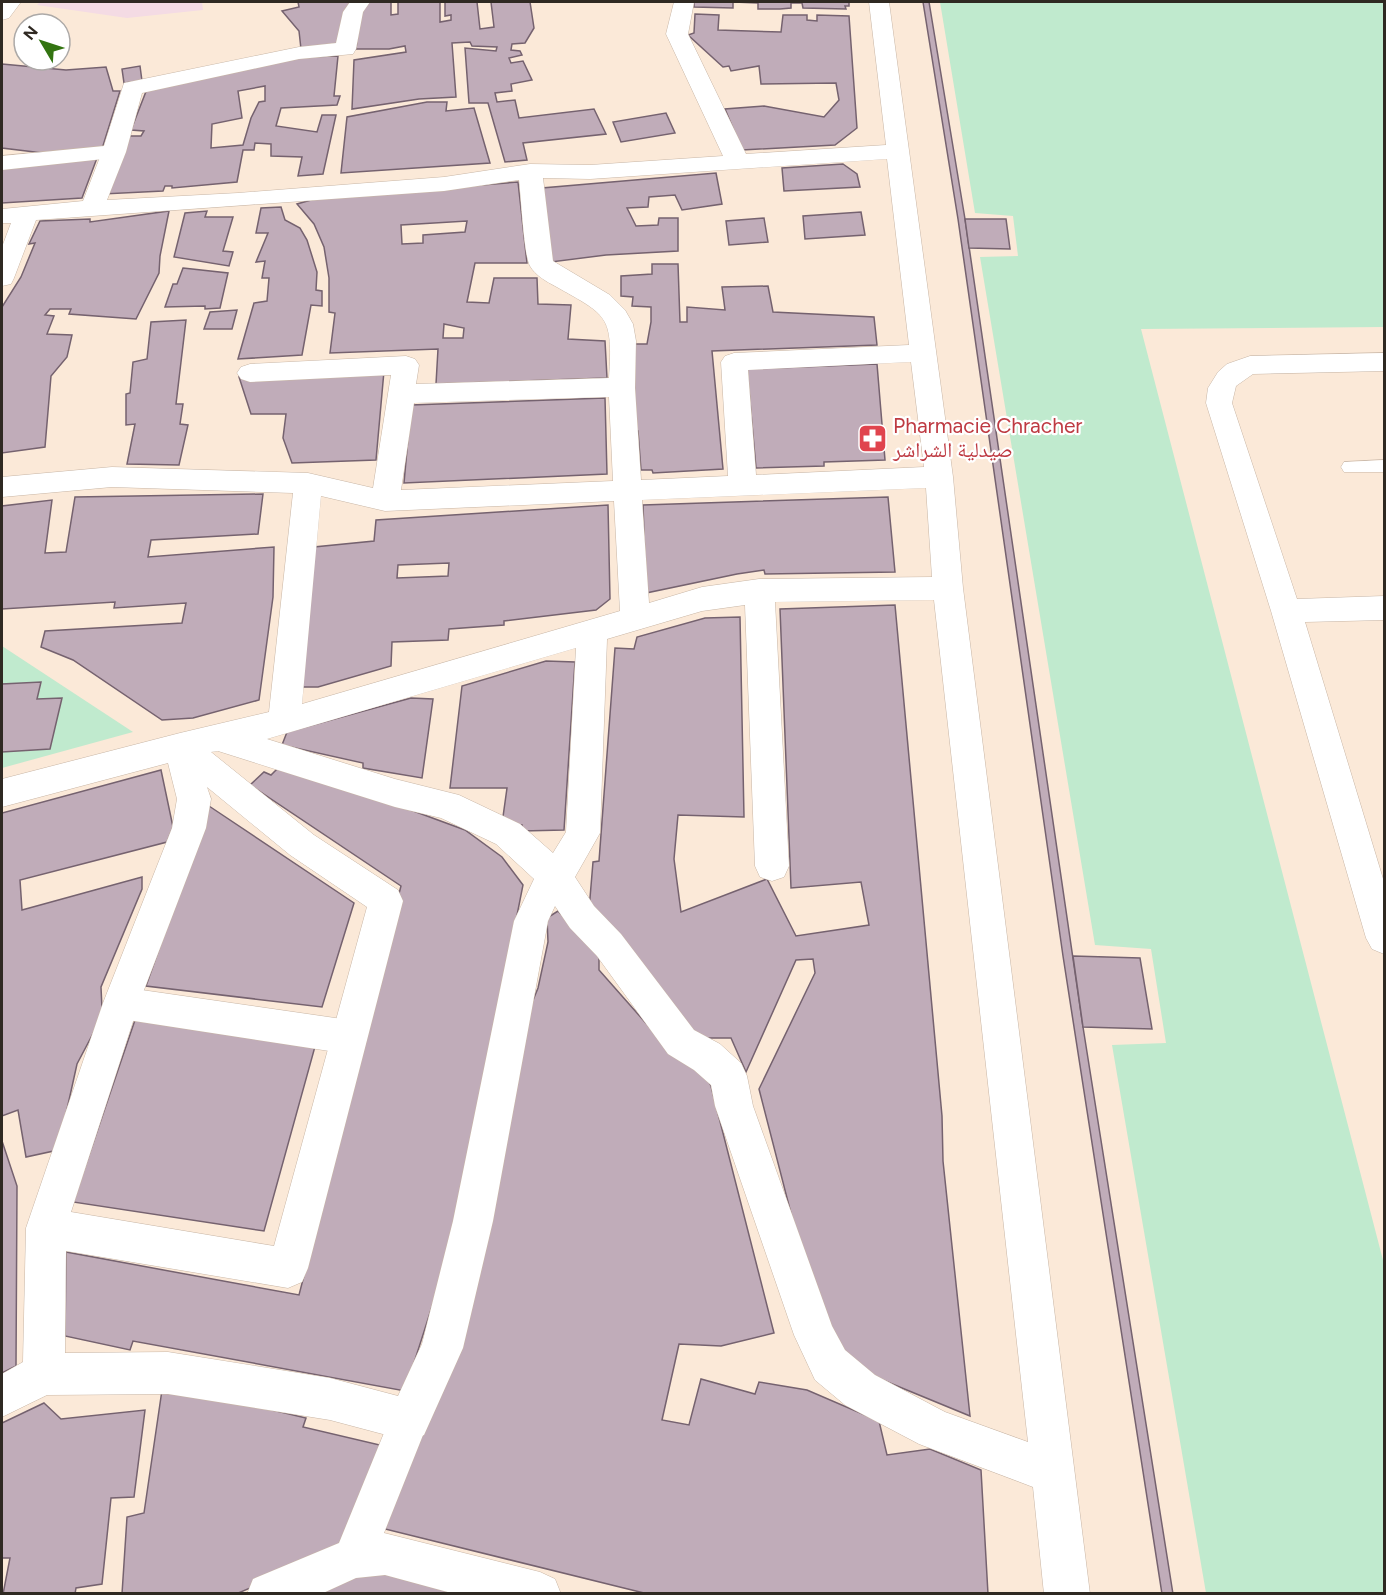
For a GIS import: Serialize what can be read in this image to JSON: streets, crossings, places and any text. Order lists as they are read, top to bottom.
{
  "places": {
    "pharmacy": ["Pharmacie Chracher صيدلية الشراشر"]
  },
  "north": "top left"
}
